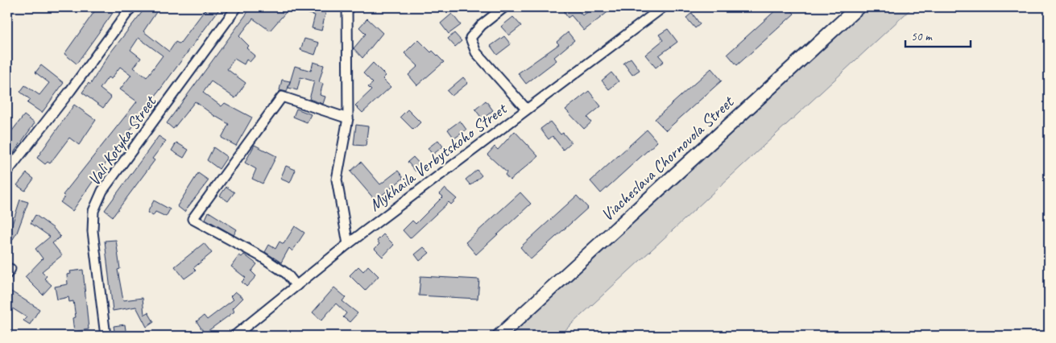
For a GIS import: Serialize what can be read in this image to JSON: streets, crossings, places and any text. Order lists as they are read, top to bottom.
{
  "streets": {
    "street": ["Vali Kotyka Street", "Mykhaila Verbytskoho Street", "Viacheslava Chornovola Street"]
  },
  "scale_bar": "50 m"
}
